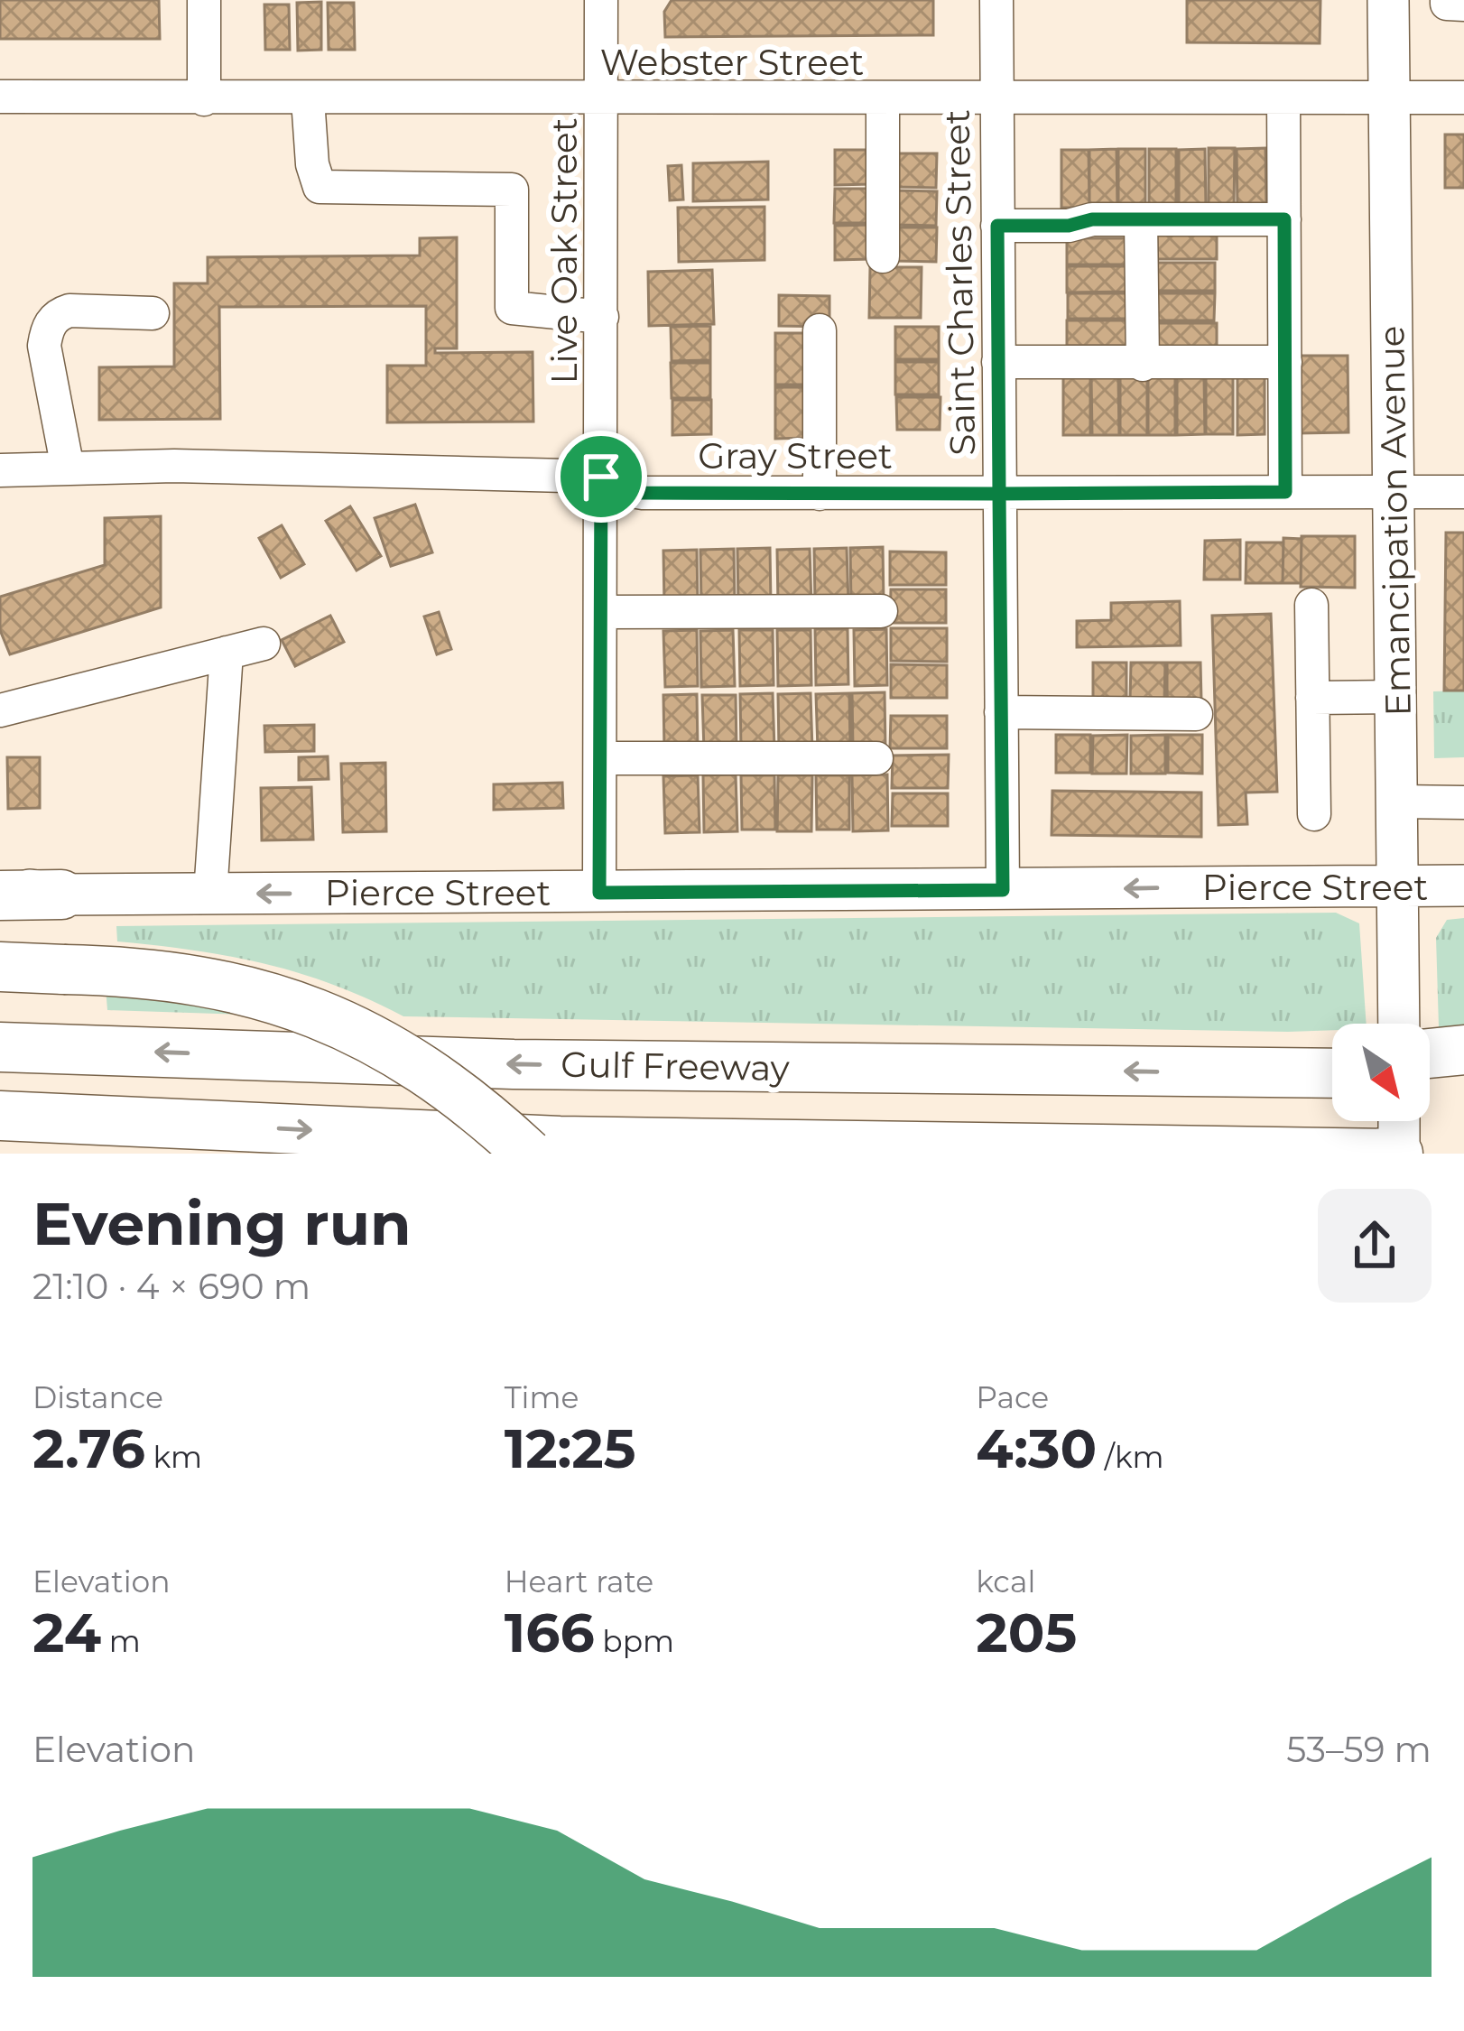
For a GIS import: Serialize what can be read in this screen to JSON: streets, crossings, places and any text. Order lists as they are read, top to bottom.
{
  "streets": {
    "highway": ["Gulf Freeway"],
    "main road": ["Emancipation Avenue", "Pierce Street"],
    "street": [
      "Webster Street",
      "Live Oak Street",
      "Saint Charles Street",
      "Gray Street"
    ]
  },
  "crossings": [
    ["Webster Street", "Live Oak Street"],
    ["Webster Street", "Saint Charles Street"],
    ["Webster Street", "Emancipation Avenue"],
    ["Live Oak Street", "Gray Street"],
    ["Live Oak Street", "Pierce Street"],
    ["Saint Charles Street", "Gray Street"],
    ["Saint Charles Street", "Pierce Street"],
    ["Gray Street", "Emancipation Avenue"],
    ["Emancipation Avenue", "Pierce Street"]
  ],
  "one_way": ["Pierce Street"],
  "north": "bottom right",
  "page": {
    "heading": ["Evening run", "21:10 · 4 × 690 m"],
    "stats": [
      ["Distance", "2.76 km"],
      ["Time", "12:25"],
      ["Pace", "4:30 /km"],
      ["Elevation", "24 m"],
      ["Heart rate", "166 bpm"],
      ["kcal", "205"]
    ],
    "chart": ["Elevation", "53–59 m"]
  }
}
